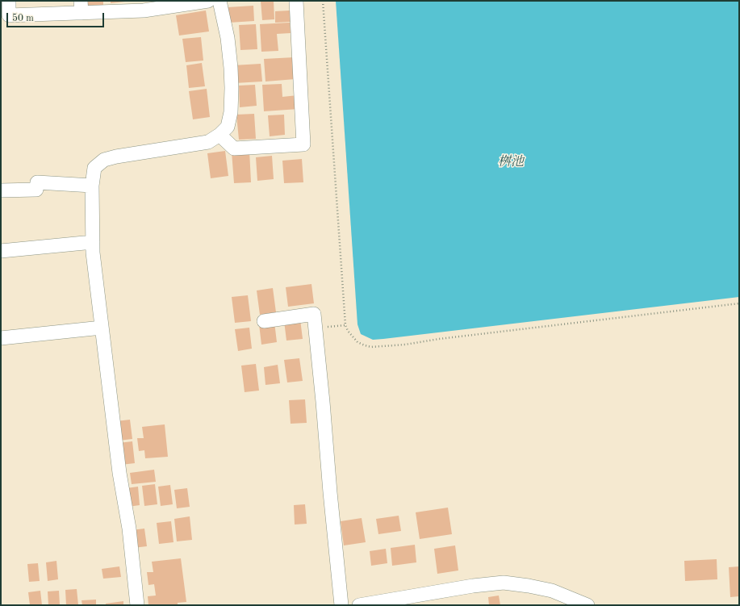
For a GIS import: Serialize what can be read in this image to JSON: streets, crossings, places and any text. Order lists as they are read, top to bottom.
{
  "water": ["桝池"],
  "scale_bar": "50 m"
}
